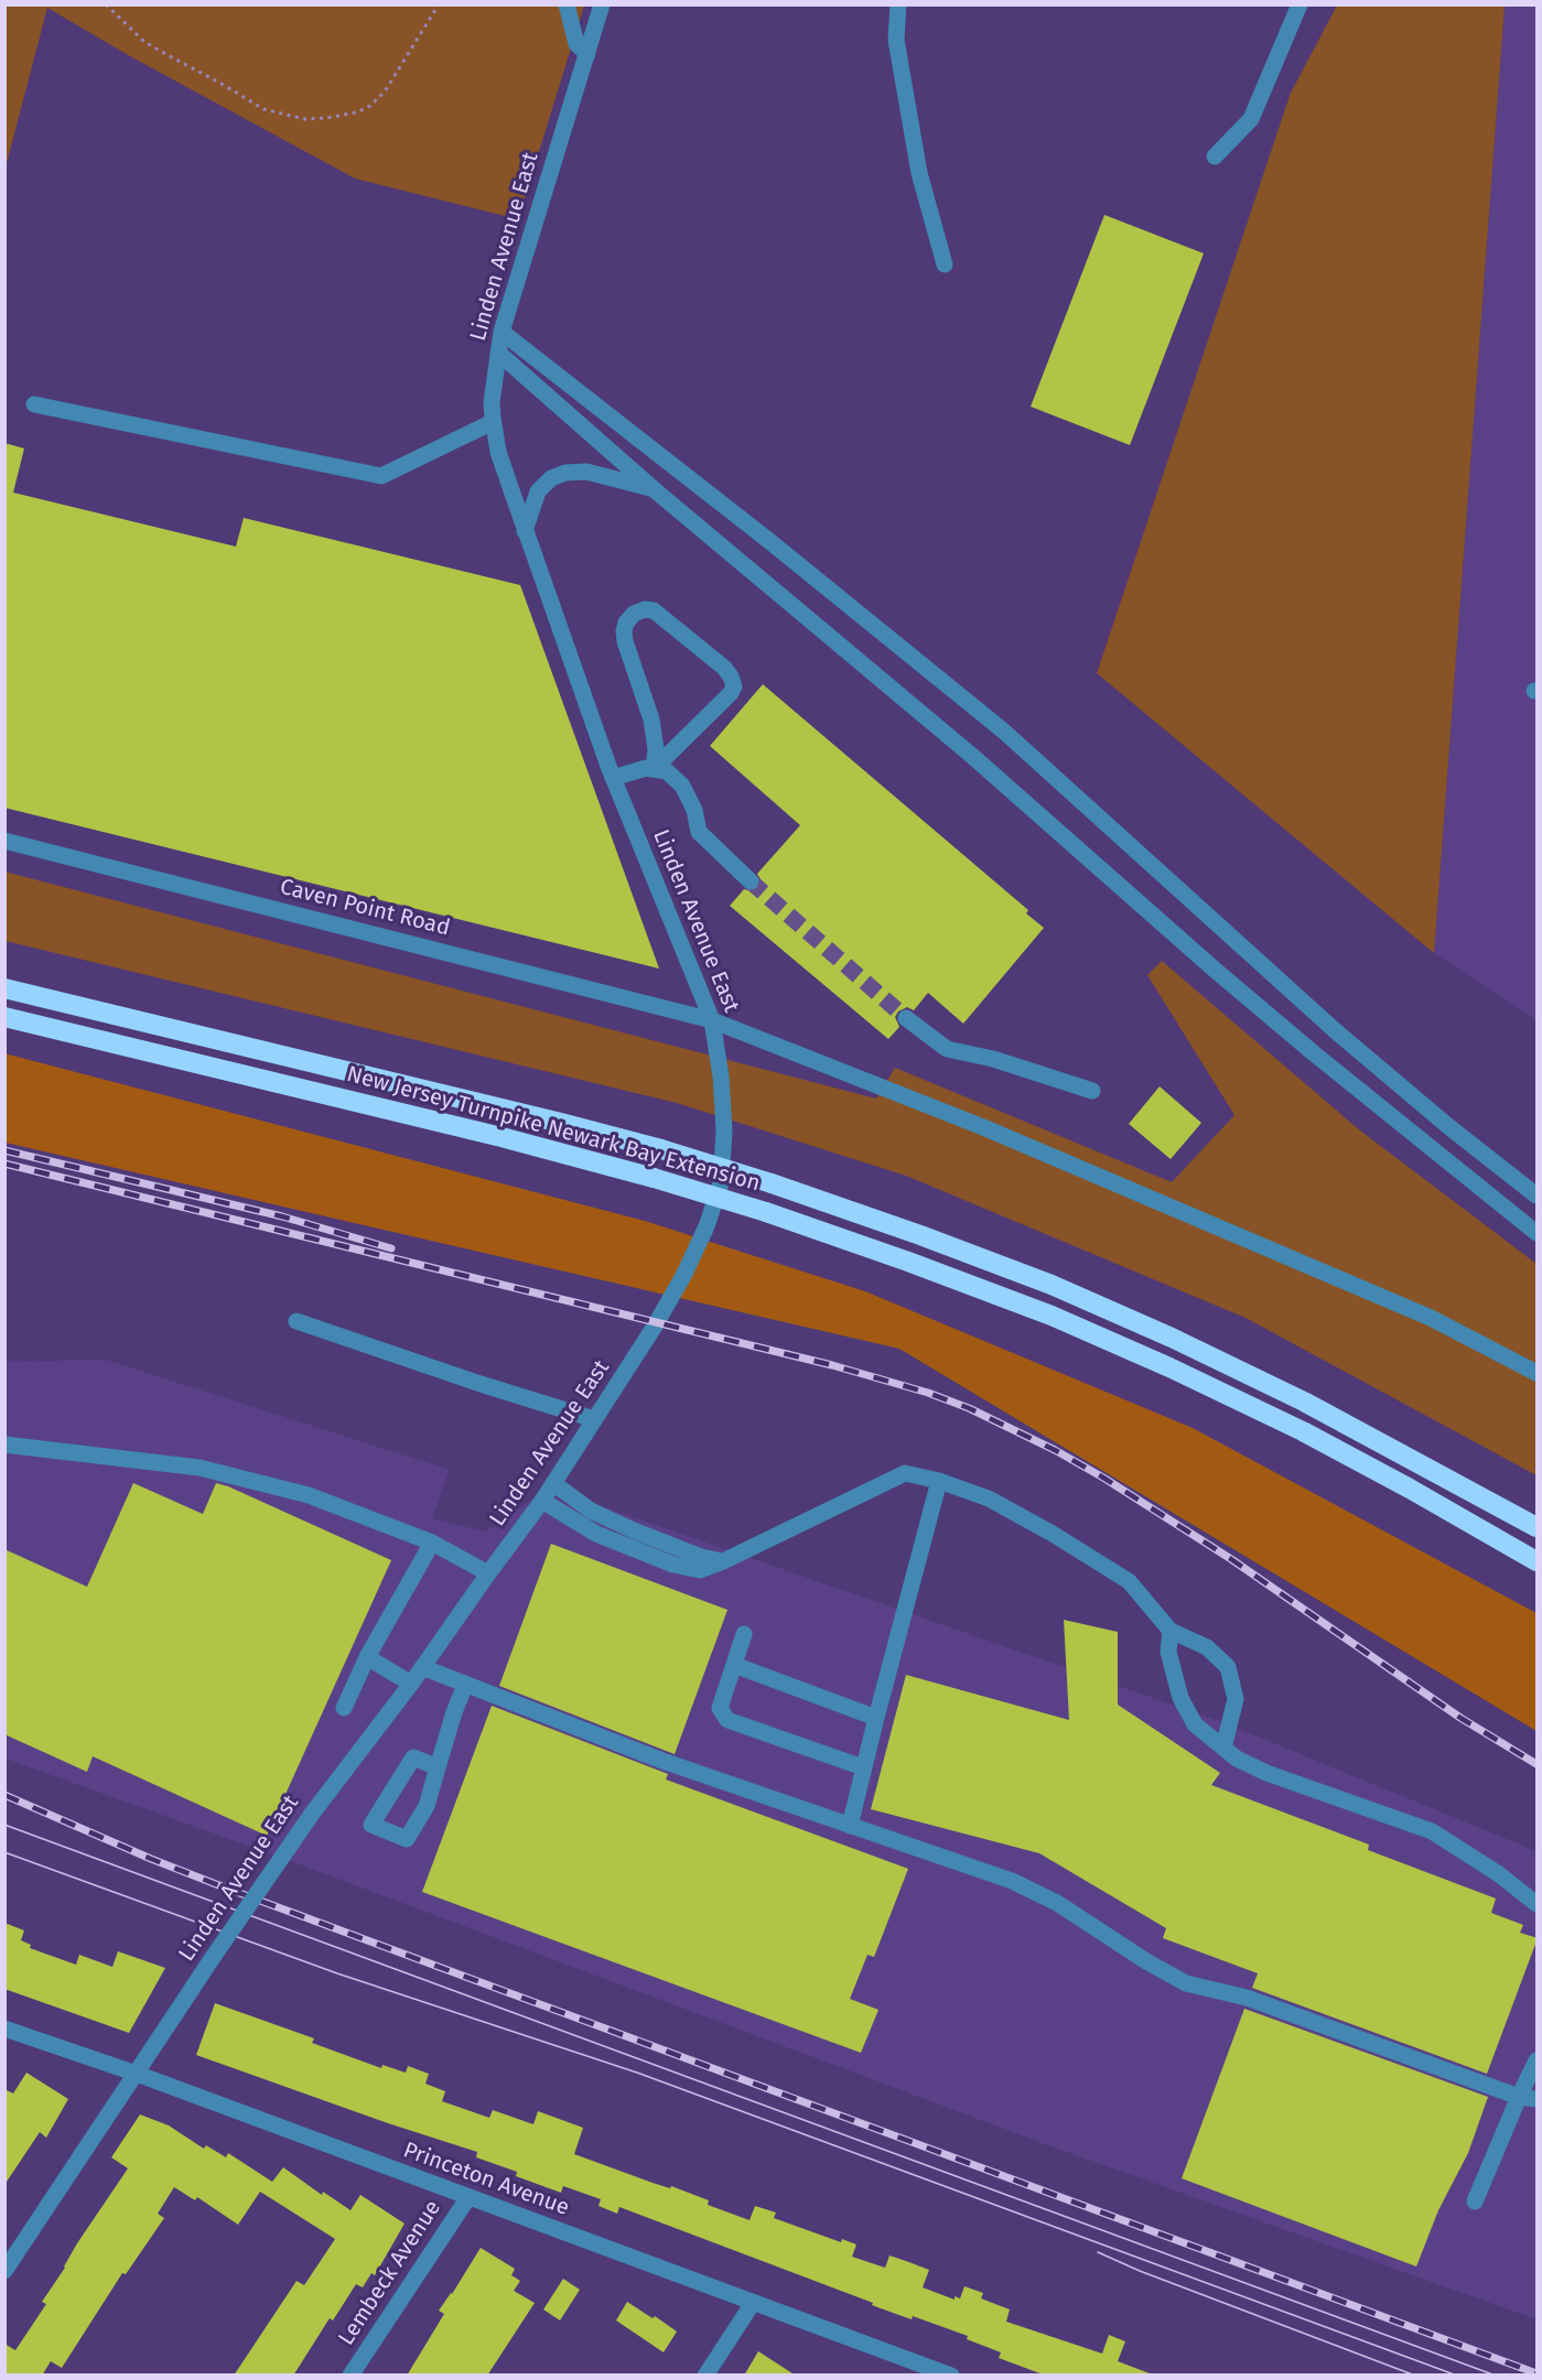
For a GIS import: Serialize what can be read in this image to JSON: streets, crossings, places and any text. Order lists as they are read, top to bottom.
{
  "streets": {
    "highway": ["New Jersey Turnpike Newark Bay Extension"],
    "street": [
      "Linden Avenue East",
      "Caven Point Road",
      "Princeton Avenue",
      "Lembeck Avenue"
    ]
  },
  "crossings": [
    ["Linden Avenue East", "Caven Point Road"],
    ["Linden Avenue East", "Princeton Avenue"],
    ["Princeton Avenue", "Lembeck Avenue"]
  ]
}
